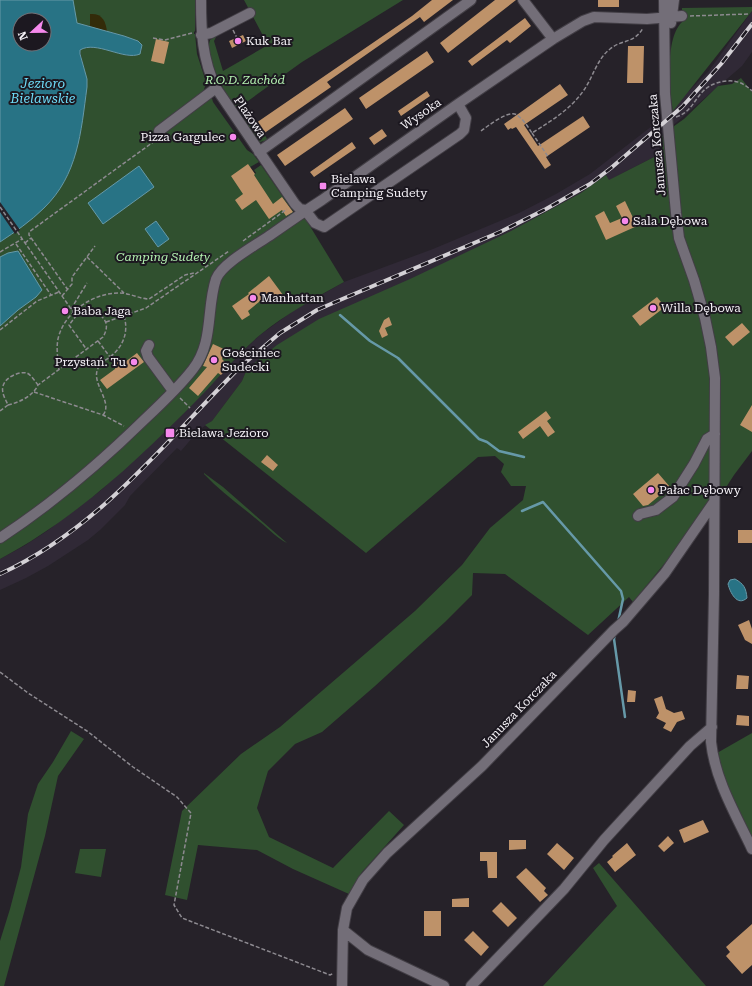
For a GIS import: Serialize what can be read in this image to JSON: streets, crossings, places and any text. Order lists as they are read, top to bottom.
{
  "streets": {
    "street": ["Wysoka", "Plażowa", "Janusza Korczaka"]
  },
  "crossings": [
    ["Wysoka", "Plażowa"],
    ["Wysoka", "Janusza Korczaka"]
  ],
  "water": ["Jezioro Bielawskie"],
  "parks": ["R.O.D. Zachód", "Camping Sudety"],
  "places": {
    "other": [
      "Kuk Bar",
      "Pizza Gargulec",
      "Sala Dębowa",
      "Manhattan",
      "Willa Dębowa",
      "Baba Jaga",
      "Gościniec Sudecki",
      "Przystań. Tu",
      "Pałac Dębowy"
    ],
    "transit": ["Bielawa Camping Sudety", "Bielawa Jezioro"]
  },
  "north": "left"
}
